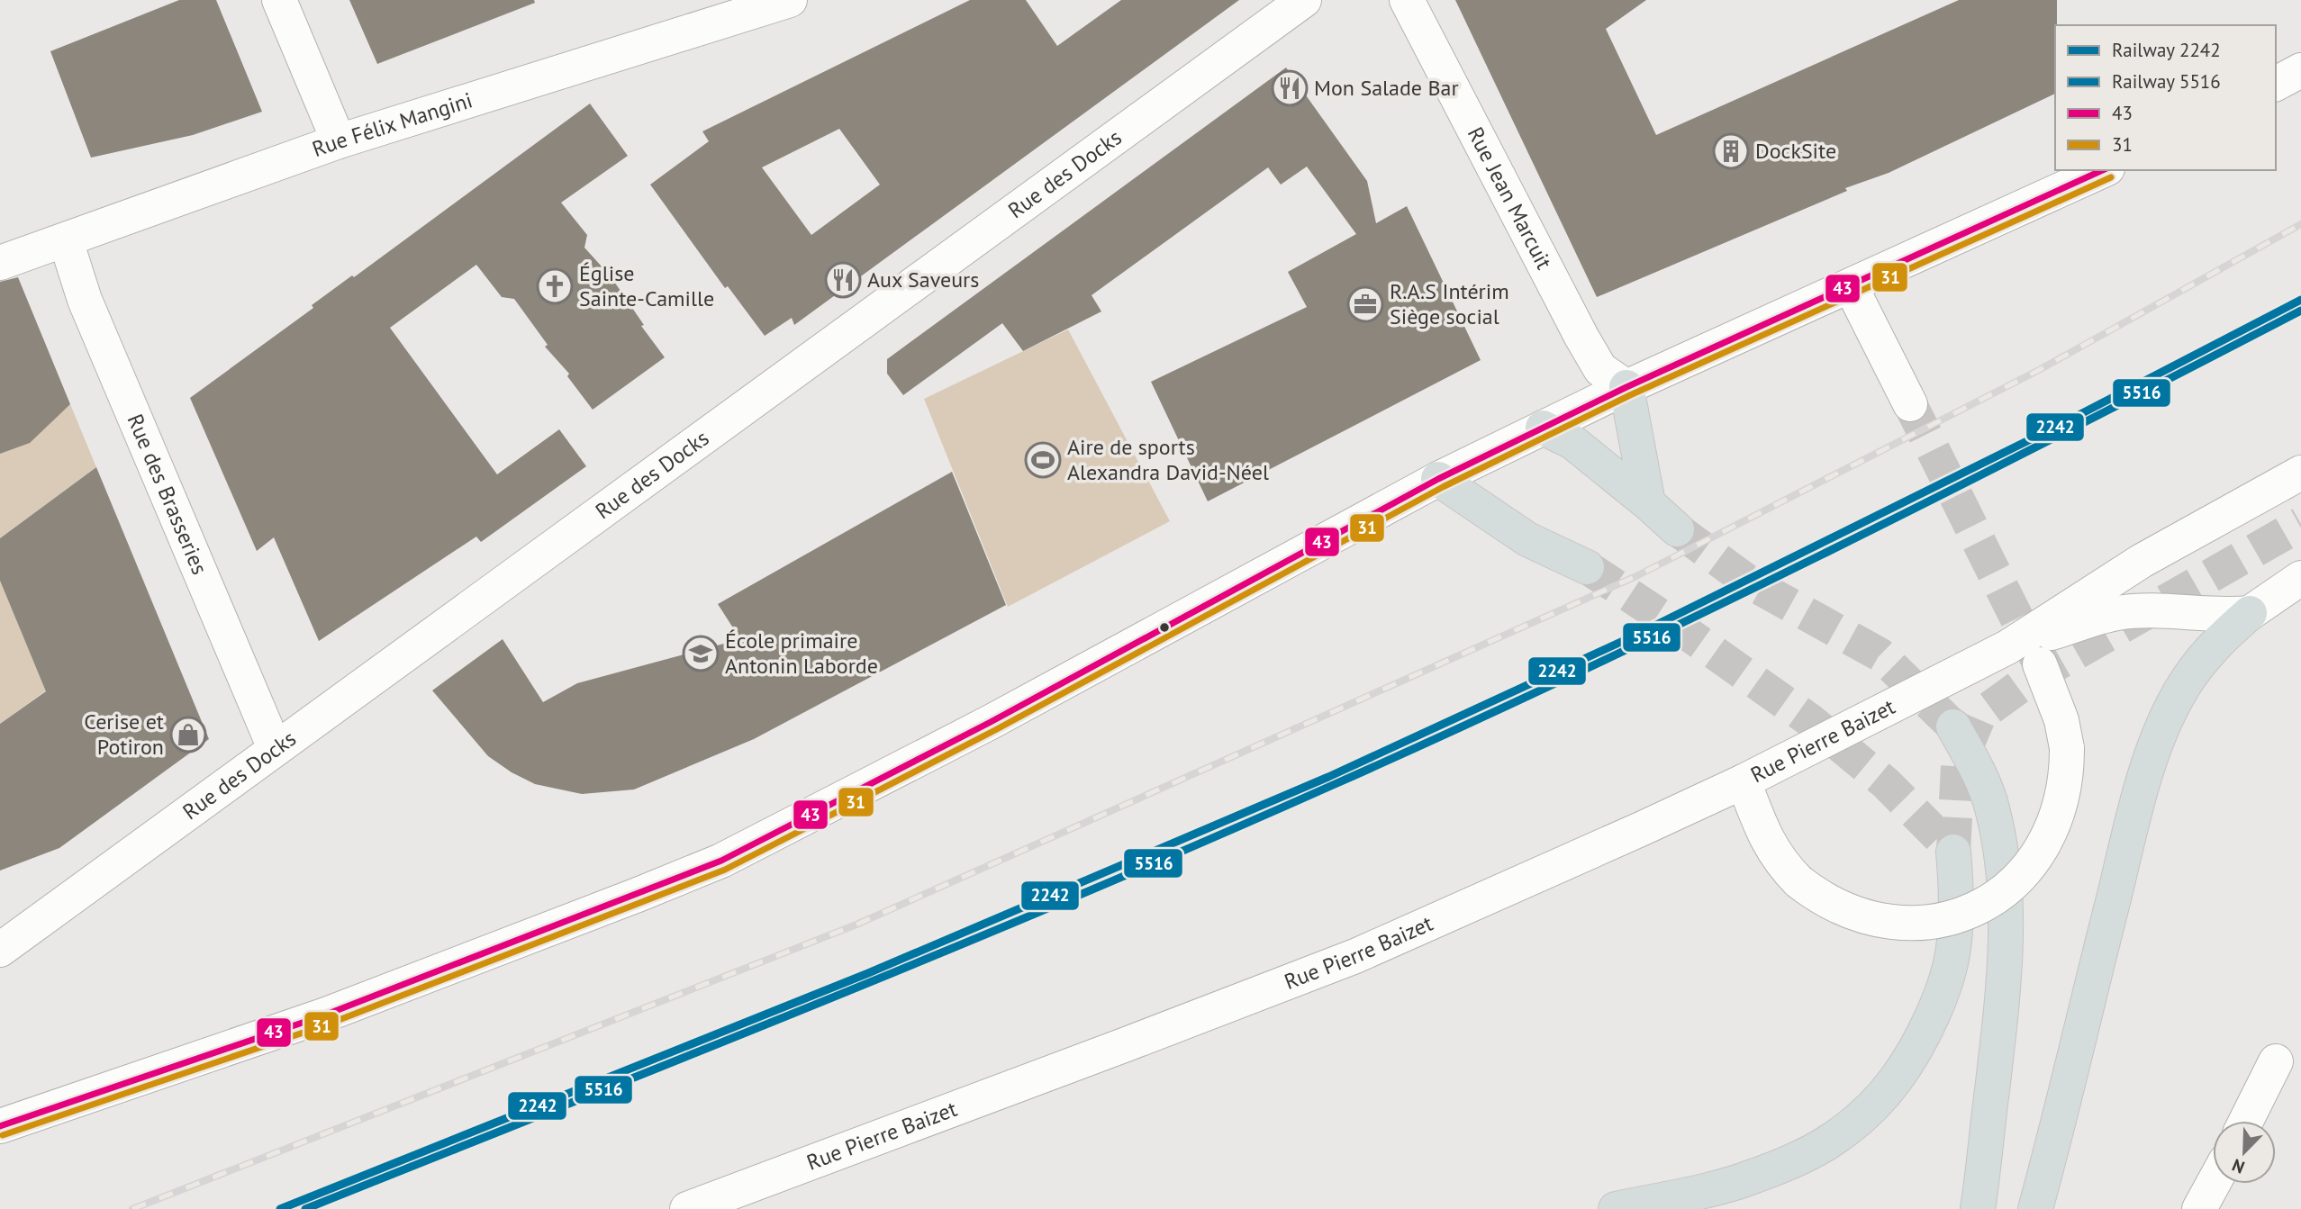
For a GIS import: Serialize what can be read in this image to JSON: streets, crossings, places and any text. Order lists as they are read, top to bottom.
{
  "streets": {
    "street": [
      "Rue Félix Mangini",
      "Rue des Docks",
      "Rue Jean Marcuit",
      "Rue des Brasseries",
      "Rue Pierre Baizet"
    ]
  },
  "crossings": [
    ["Rue Félix Mangini", "Rue des Brasseries"],
    ["Rue des Docks", "Rue des Brasseries"]
  ],
  "places": {
    "restaurant": ["Mon Salade Bar", "Aux Saveurs"],
    "building": ["DockSite"],
    "church": ["Église Sainte-Camille"],
    "office": ["R.A.S Intérim Siège social"],
    "sports": ["Aire de sports Alexandra David-Néel"],
    "school or university": ["École primaire Antonin Laborde"],
    "shop": ["Cerise et Potiron"]
  },
  "lines": [
    "transit line 43",
    "transit line 31",
    "rail line 2242",
    "rail line 5516"
  ],
  "legend": [
    "Railway 2242",
    "Railway 5516",
    "43",
    "31"
  ],
  "north": "bottom left"
}
